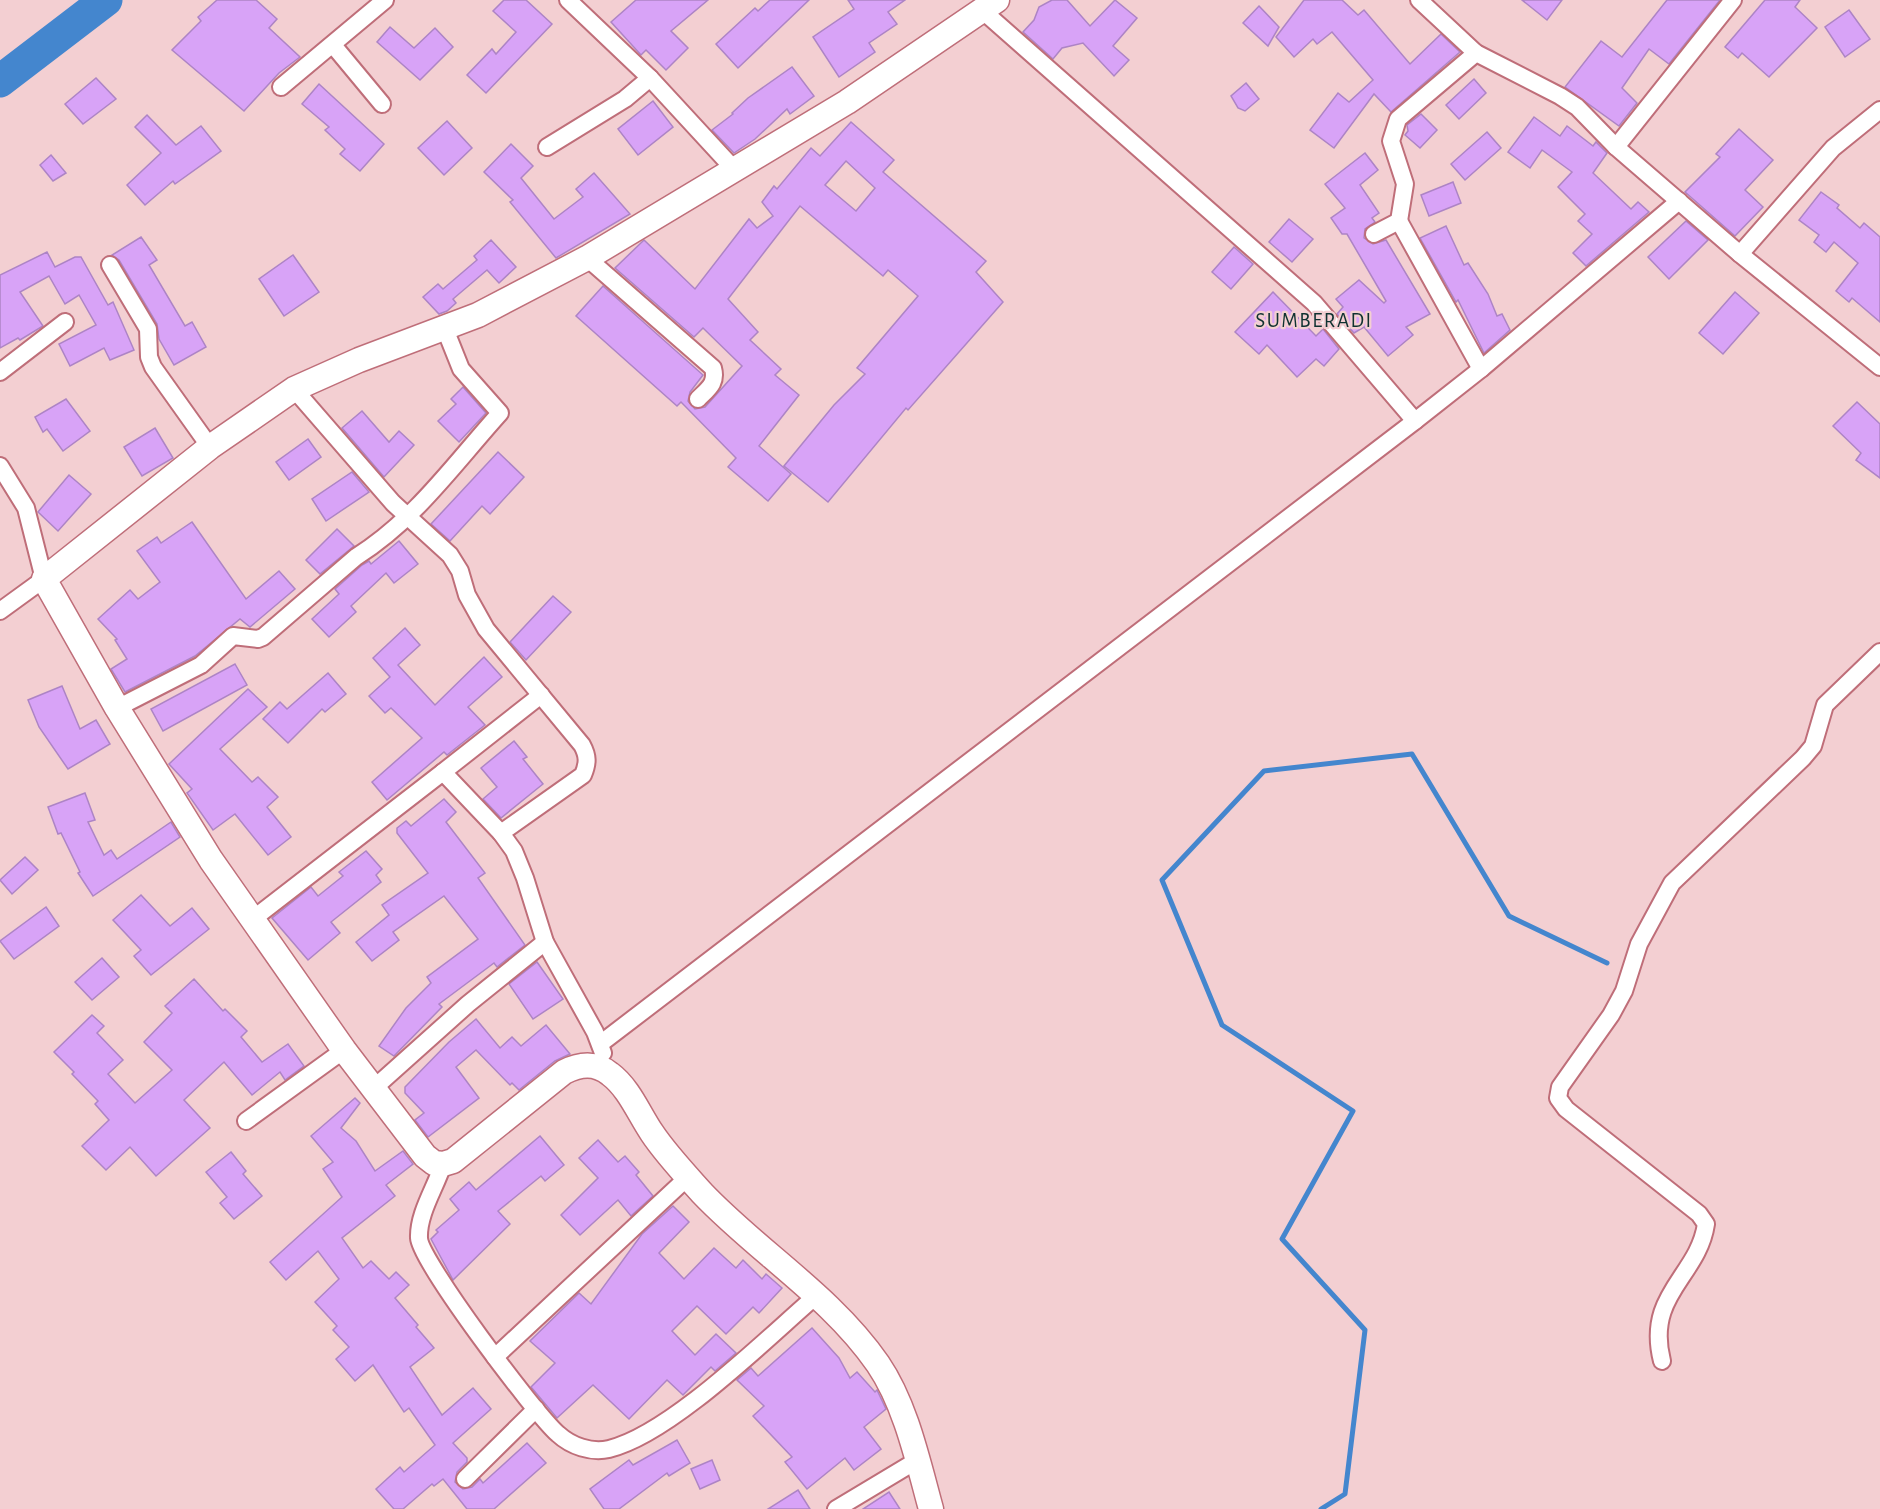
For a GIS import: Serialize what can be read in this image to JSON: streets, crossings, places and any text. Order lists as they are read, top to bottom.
{
  "districts": ["SUMBERADI"]
}
